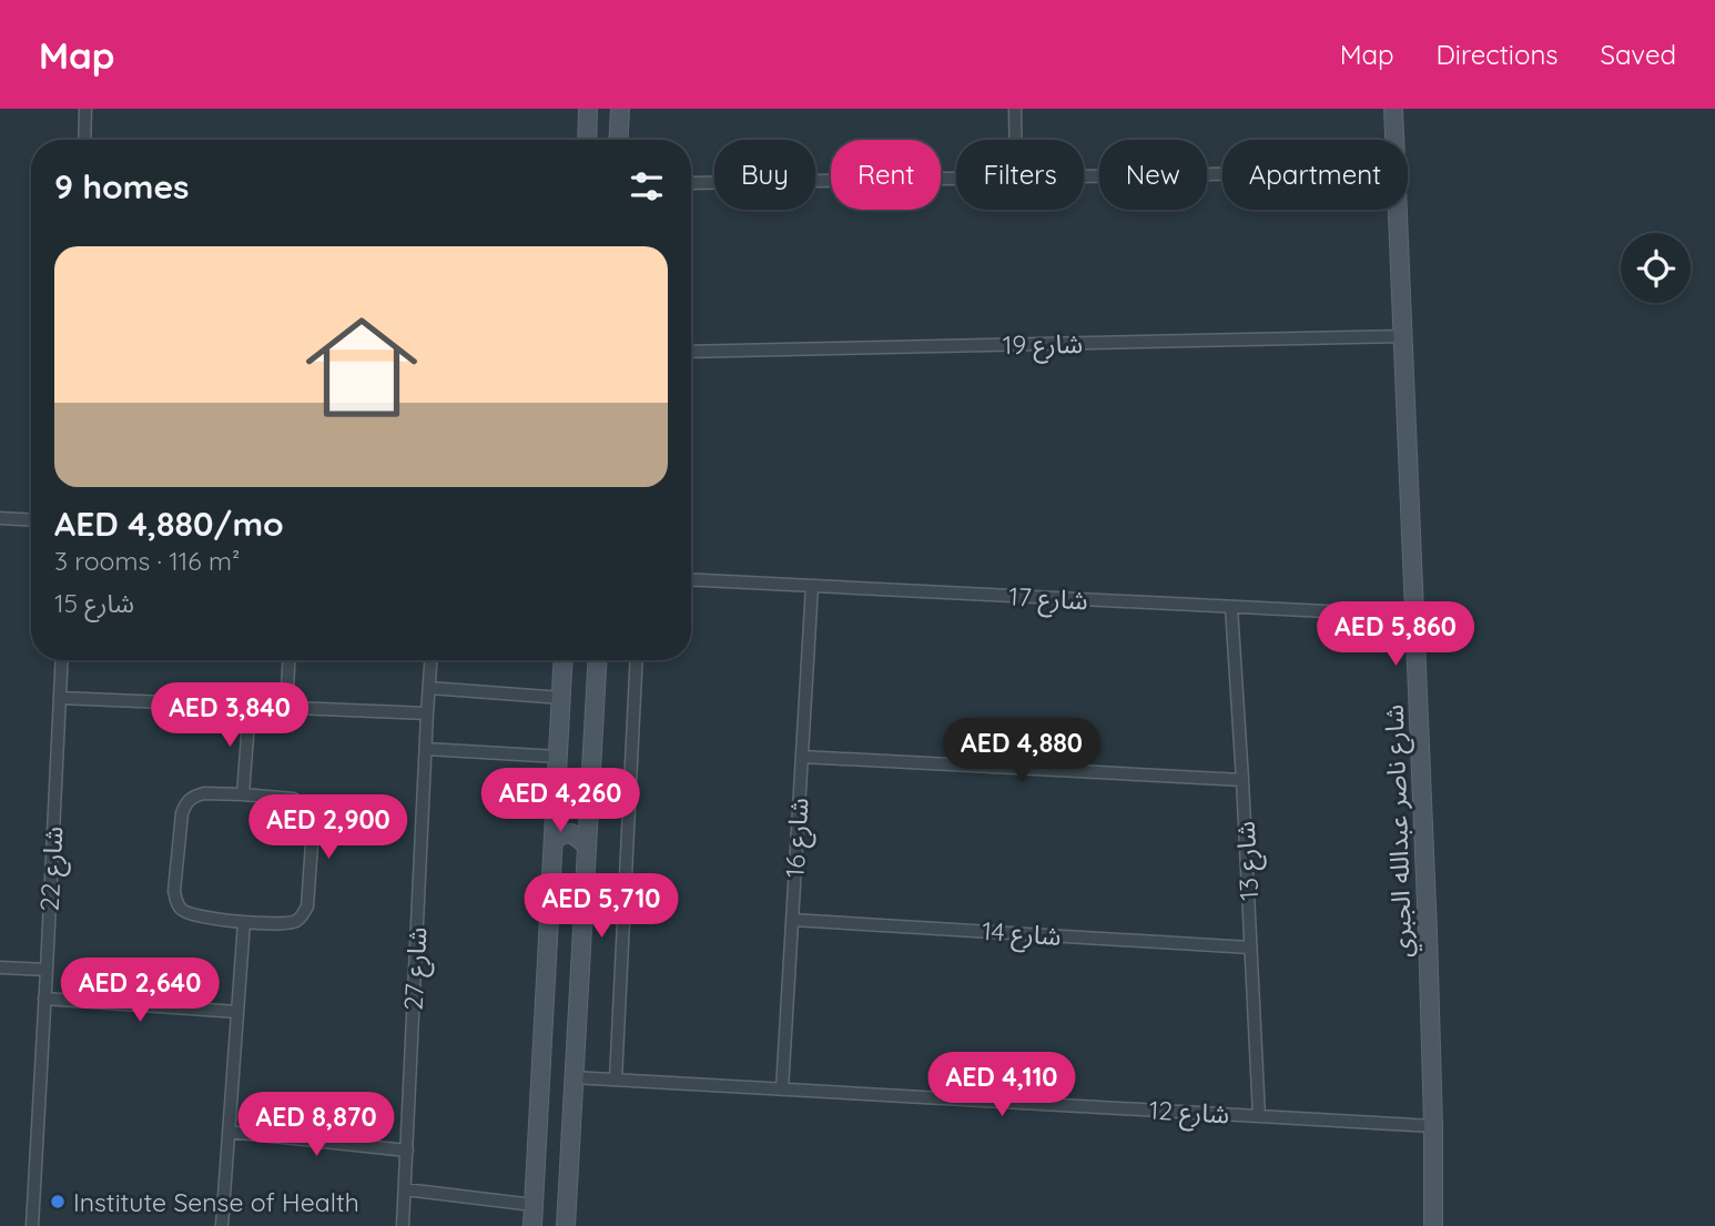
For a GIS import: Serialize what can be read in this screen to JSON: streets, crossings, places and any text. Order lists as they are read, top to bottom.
{
  "streets": {
    "main road": ["شارع ناصر عبدالله الجبري"],
    "street": [
      "شارع 19",
      "شارع 17",
      "شارع 16",
      "شارع 13",
      "شارع 22",
      "شارع 14",
      "شارع 27",
      "شارع 12"
    ]
  },
  "crossings": [
    ["شارع 19", "شارع ناصر عبدالله الجبري"],
    ["شارع 17", "شارع ناصر عبدالله الجبري"],
    ["شارع 17", "شارع 16"],
    ["شارع 17", "شارع 13"],
    ["شارع ناصر عبدالله الجبري", "شارع 12"],
    ["شارع 16", "شارع 14"],
    ["شارع 16", "شارع 12"],
    ["شارع 13", "شارع 14"],
    ["شارع 13", "شارع 12"]
  ],
  "places": ["Institute Sense of Health"],
  "page": {
    "header": "Map",
    "nav": ["Map", "Directions", "Saved"],
    "chip": [
      "Buy",
      "Rent",
      "Filters",
      "New",
      "Apartment"
    ],
    "heading": "9 homes",
    "list": [
      {
        "name": "AED 4,880/mo",
        "note": "3 rooms · 116 m² · شارع 15"
      }
    ],
    "price": [
      "AED 5,860",
      "AED 3,840",
      "AED 4,880",
      "AED 4,260",
      "AED 2,900",
      "AED 5,710",
      "AED 2,640",
      "AED 4,110",
      "AED 8,870"
    ]
  }
}
